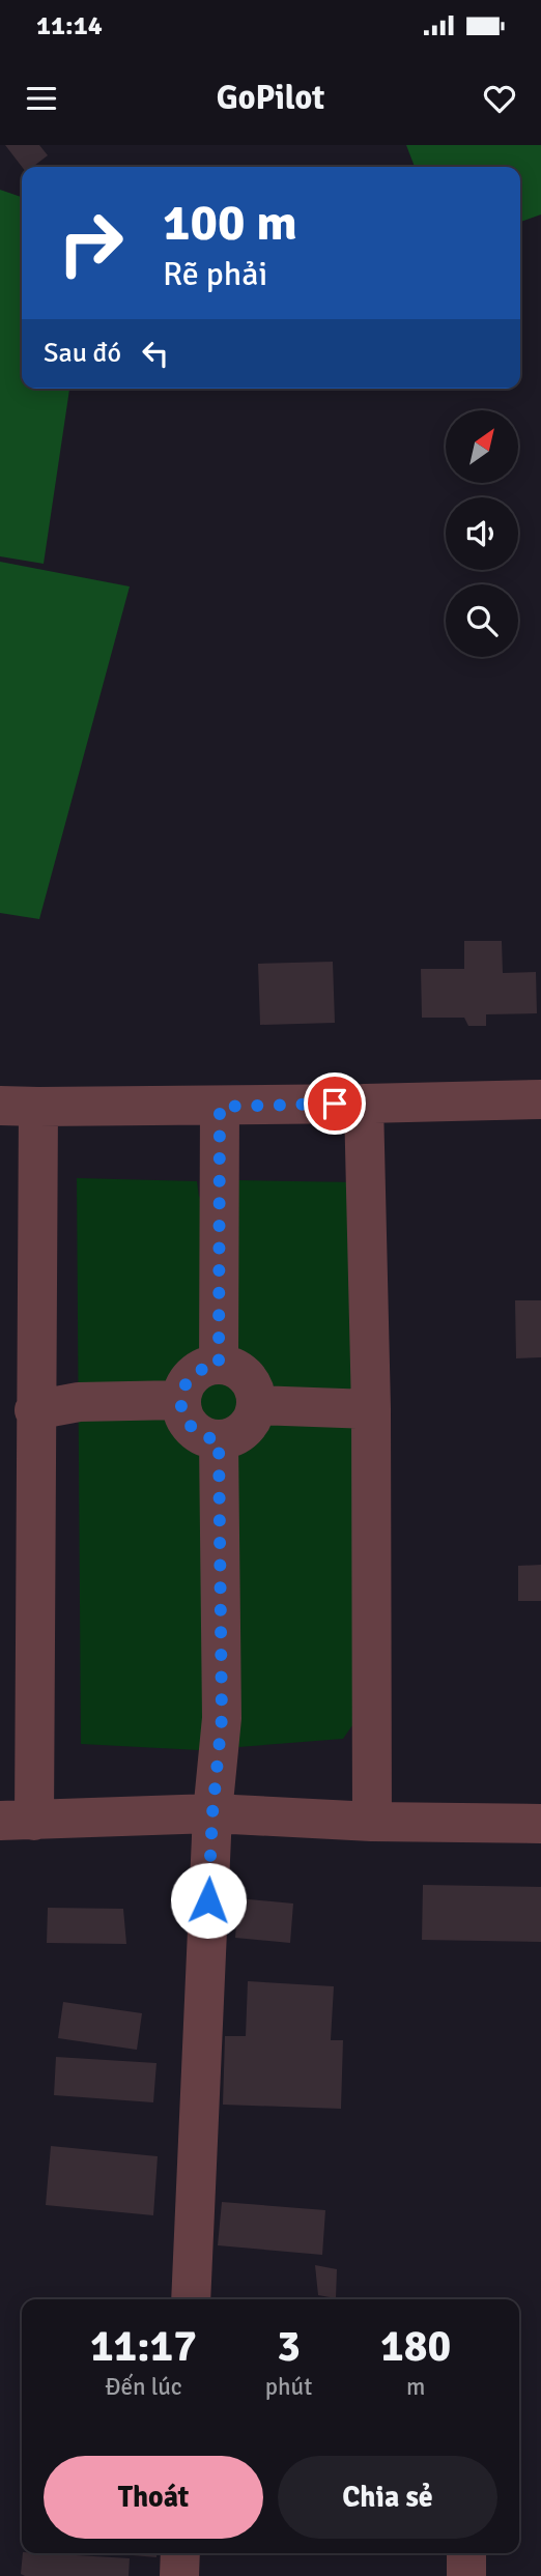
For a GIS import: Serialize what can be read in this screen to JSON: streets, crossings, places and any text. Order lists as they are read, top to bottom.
{
  "north": "top right",
  "page": {
    "status": "11:14",
    "header": "GoPilot",
    "turn": ["100 m", "Rẽ phải"],
    "then": "Sau đó",
    "eta": [
      "11:17",
      "Đến lúc",
      "3",
      "phút",
      "180",
      "m"
    ],
    "buttons": ["Thoát", "Chia sẻ"]
  }
}
